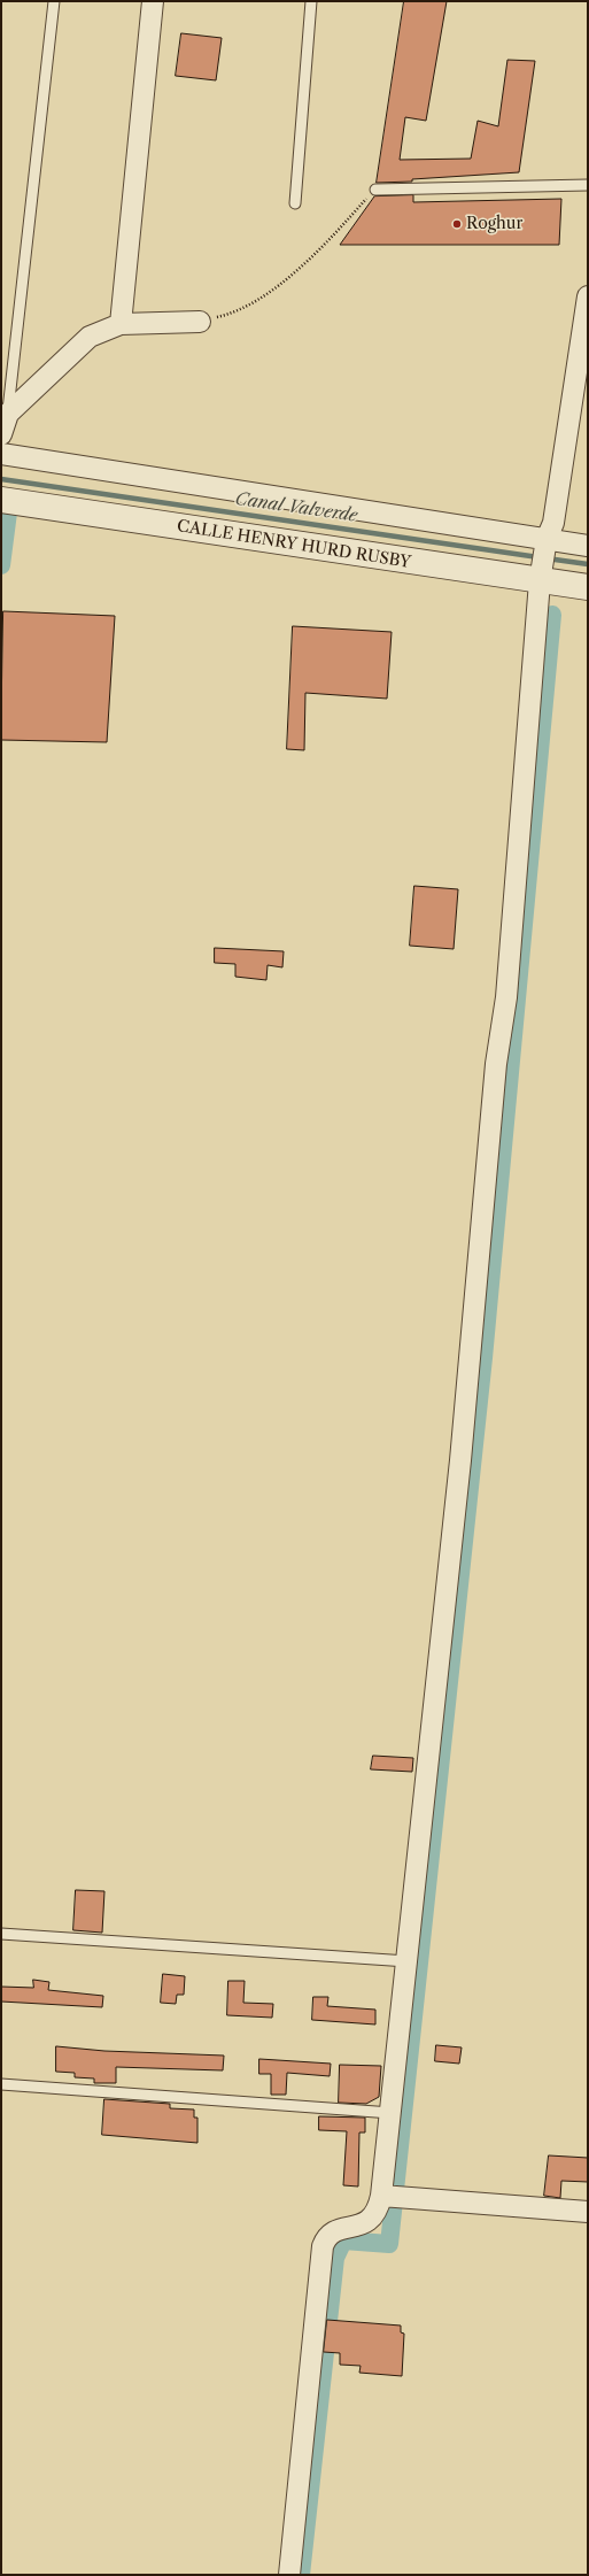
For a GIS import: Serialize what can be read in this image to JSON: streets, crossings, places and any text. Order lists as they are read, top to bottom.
{
  "streets": {
    "street": ["CALLE HENRY HURD RUSBY"]
  },
  "water": ["Canal Valverde"],
  "places": ["Roghur"]
}
